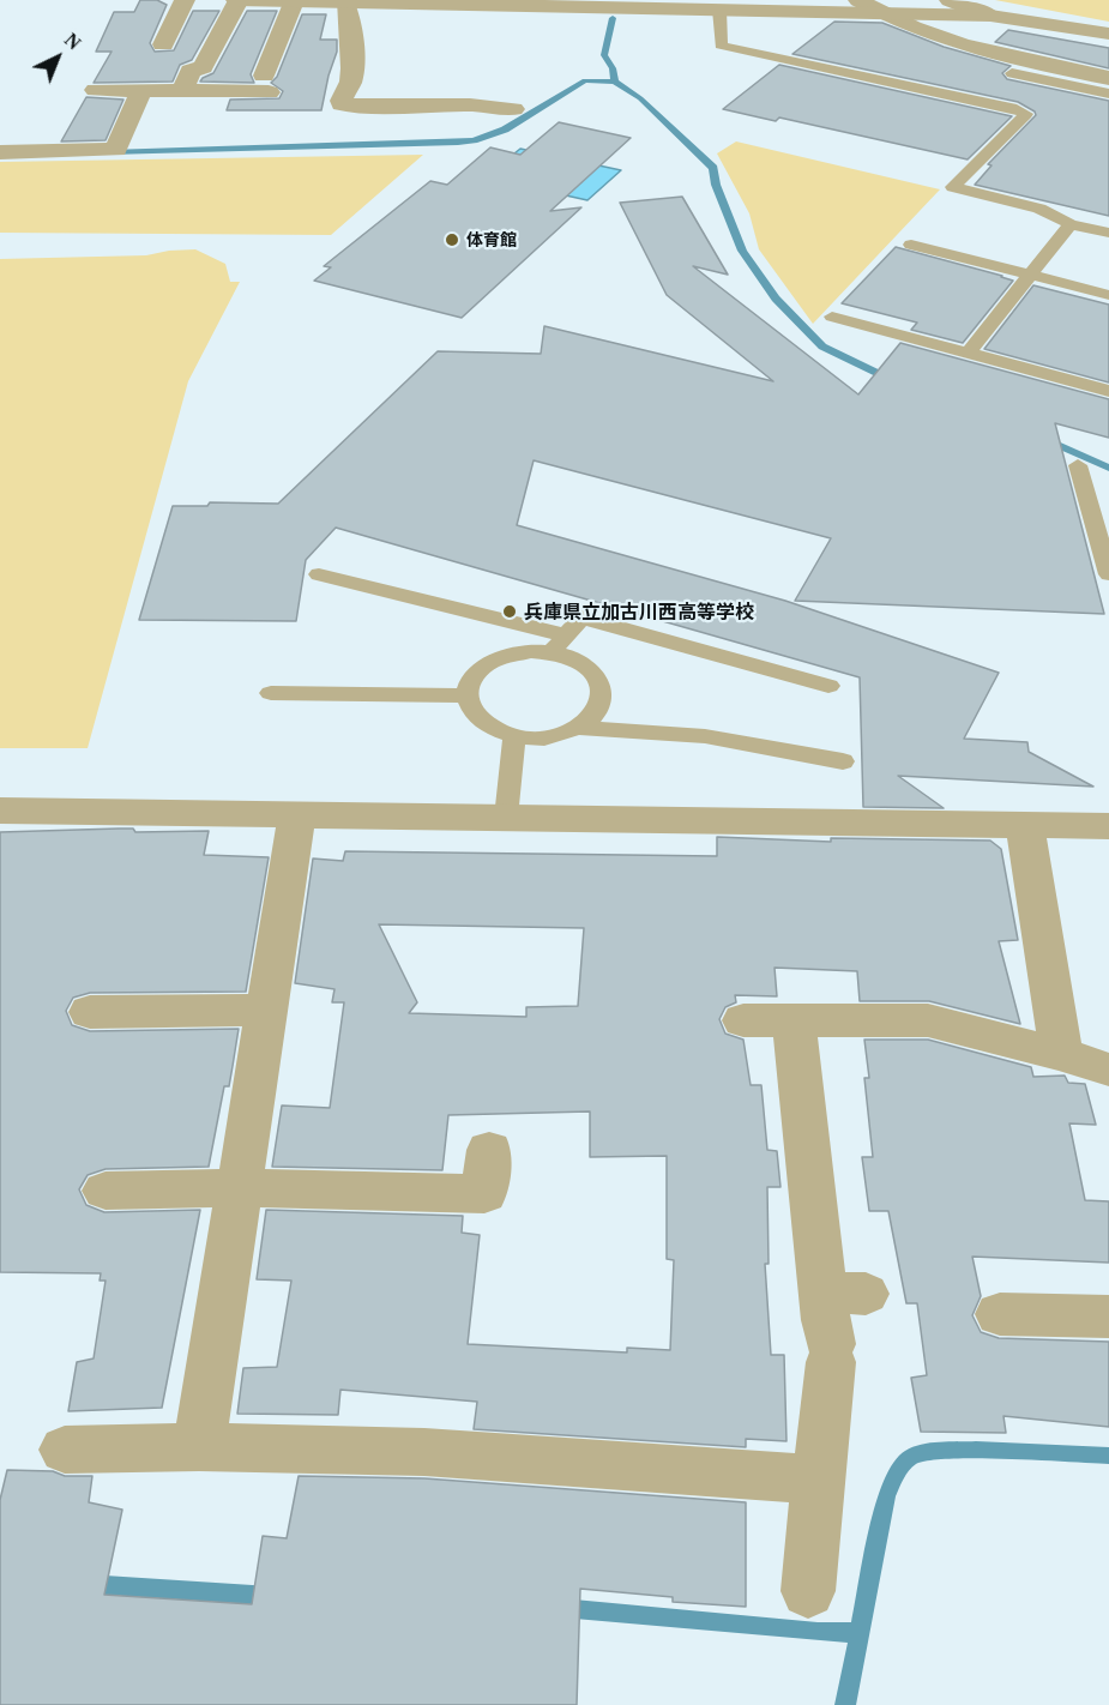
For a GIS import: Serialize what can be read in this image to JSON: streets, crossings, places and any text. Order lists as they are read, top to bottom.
{
  "places": ["体育館", "兵庫県立加古川西高等学校"],
  "north": "top right"
}
